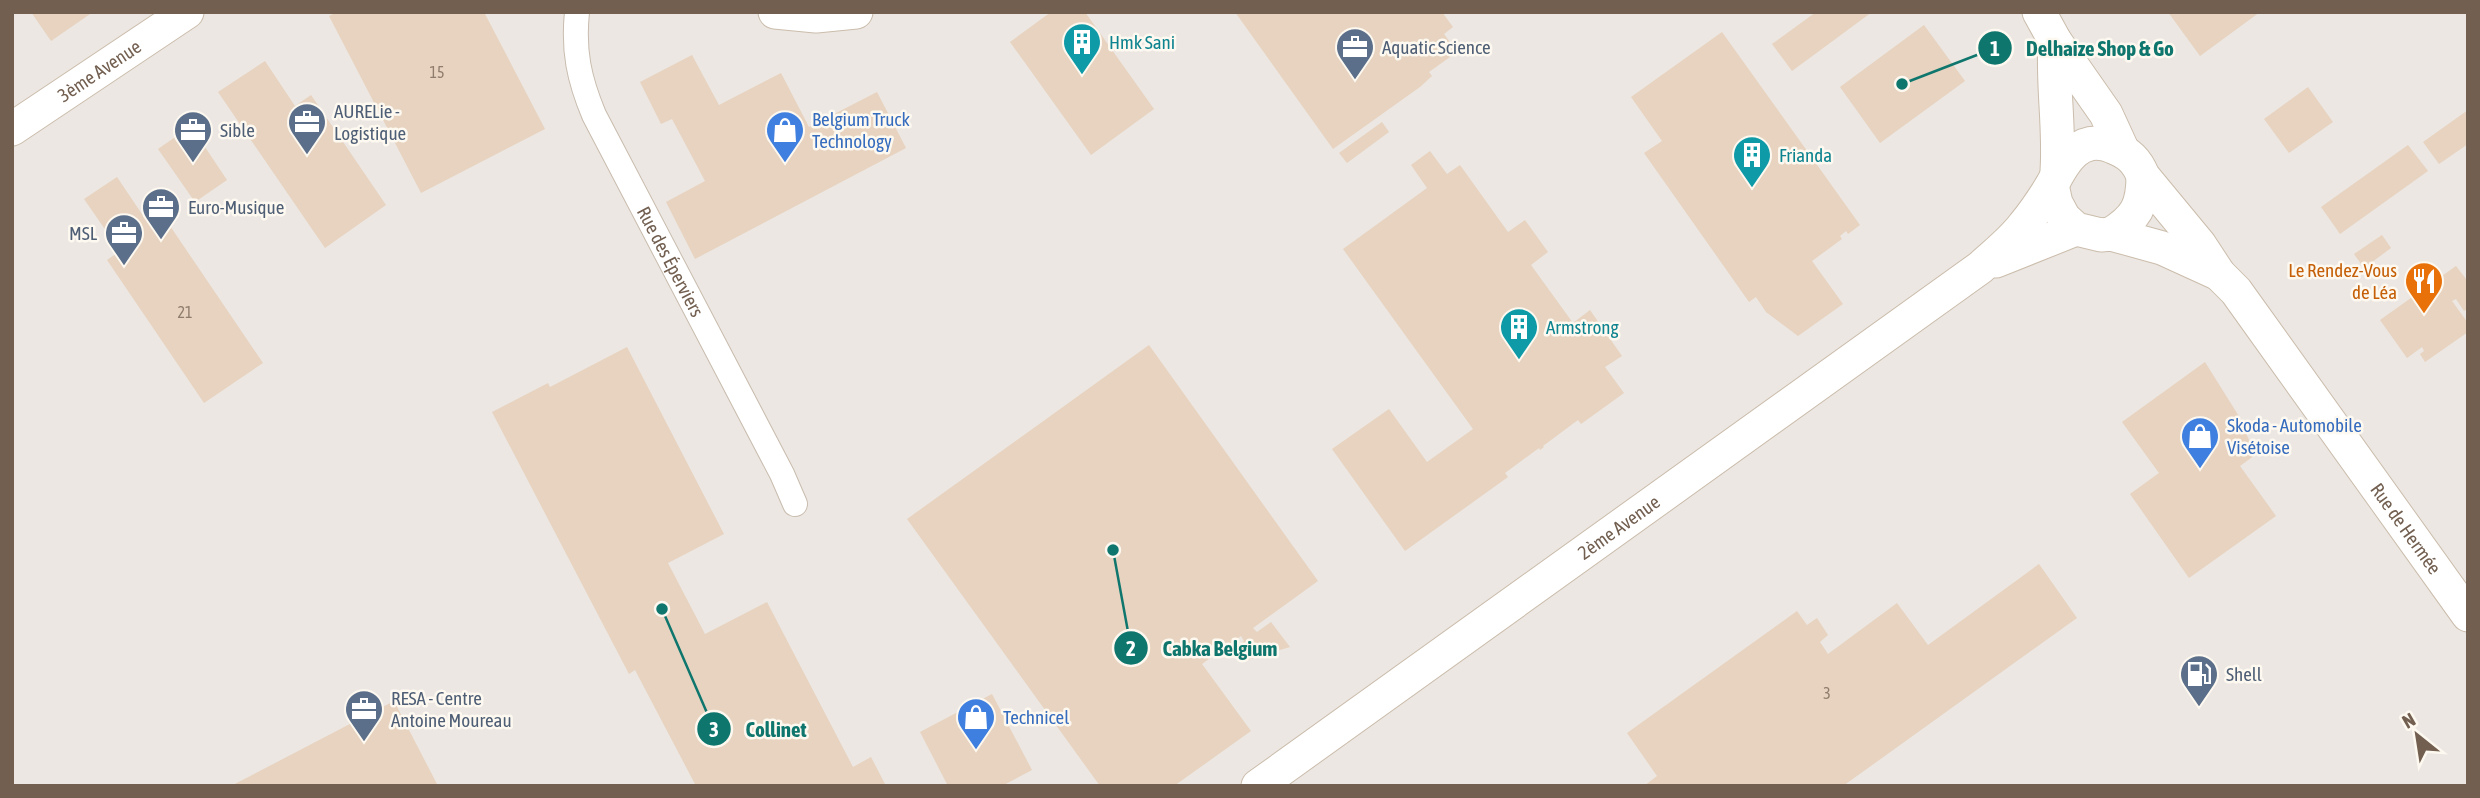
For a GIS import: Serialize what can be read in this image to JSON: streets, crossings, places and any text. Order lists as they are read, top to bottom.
{
  "streets": {
    "street": [
      "3ème Avenue",
      "Rue des Éperviers",
      "2ème Avenue",
      "Rue de Hermée"
    ]
  },
  "crossings": [
    ["2ème Avenue", "Rue de Hermée"]
  ],
  "places": {
    "building": ["Hmk Sani", "Frianda", "Armstrong"],
    "office": [
      "Aquatic Science",
      "AURELie - Logistique",
      "Sible",
      "Euro-Musique",
      "MSL",
      "RESA - Centre Antoine Moureau"
    ],
    "other": ["Delhaize Shop & Go", "Cabka Belgium", "Collinet"],
    "shop": ["Belgium Truck Technology", "Skoda - Automobile Visétoise", "Technicel"],
    "restaurant": ["Le Rendez-Vous de Léa"],
    "fuel station": ["Shell"]
  },
  "house_numbers": ["15", "21", "3"],
  "north": "top left"
}
